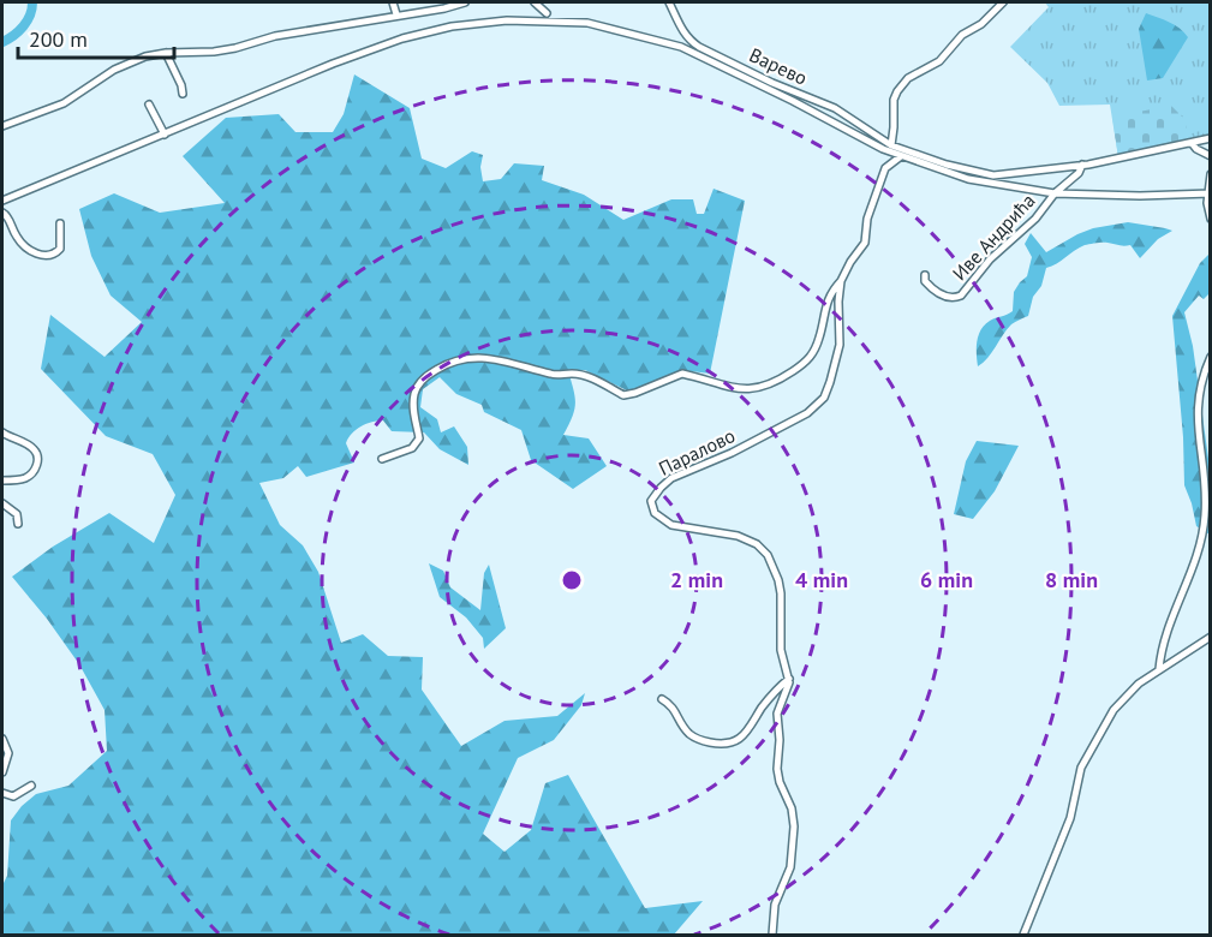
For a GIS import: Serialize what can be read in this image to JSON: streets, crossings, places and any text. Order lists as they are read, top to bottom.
{
  "streets": {
    "street": ["Варево", "Иве Андрића", "Паралово"]
  },
  "crossings": [
    ["Варево", "Иве Андрића"]
  ],
  "scale_bar": "200 m",
  "rings": [
    "2 min",
    "4 min",
    "6 min",
    "8 min"
  ]
}
